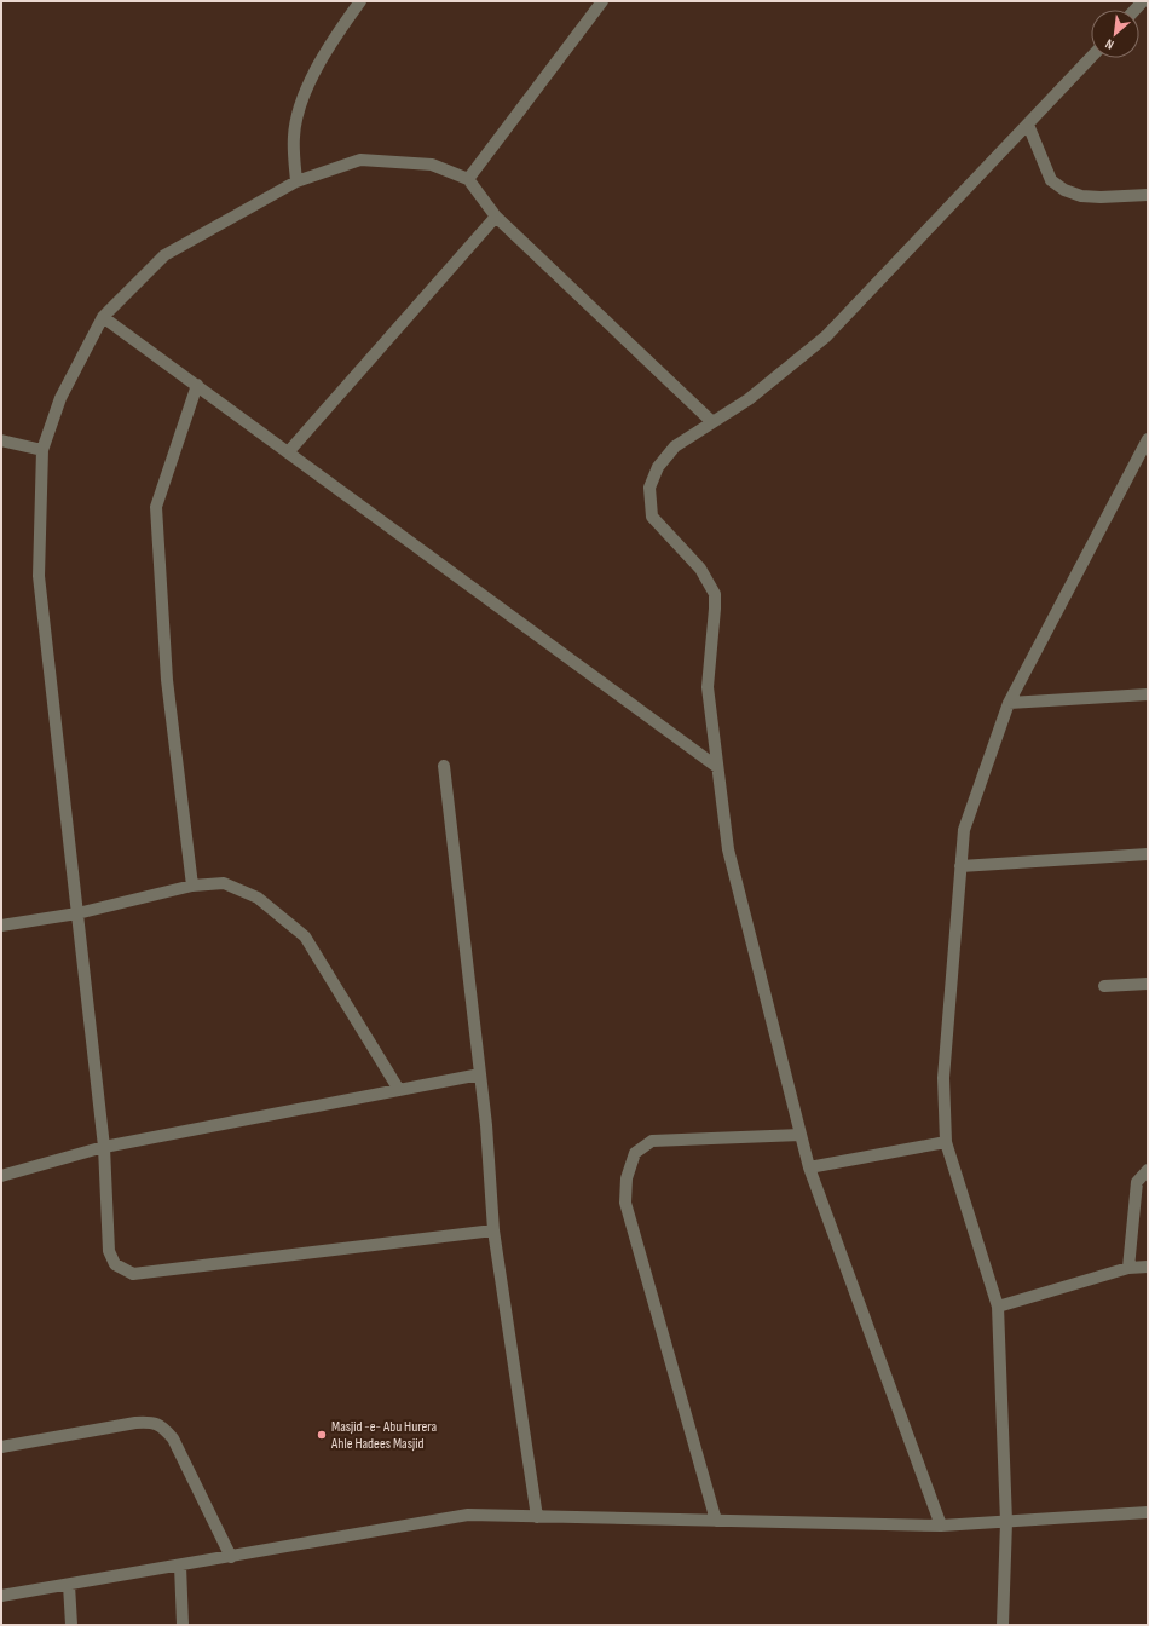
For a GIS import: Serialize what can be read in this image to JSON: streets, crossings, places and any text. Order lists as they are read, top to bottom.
{
  "places": ["Masjid -e- Abu Hurera Ahle Hadees Masjid"],
  "north": "bottom left"
}
